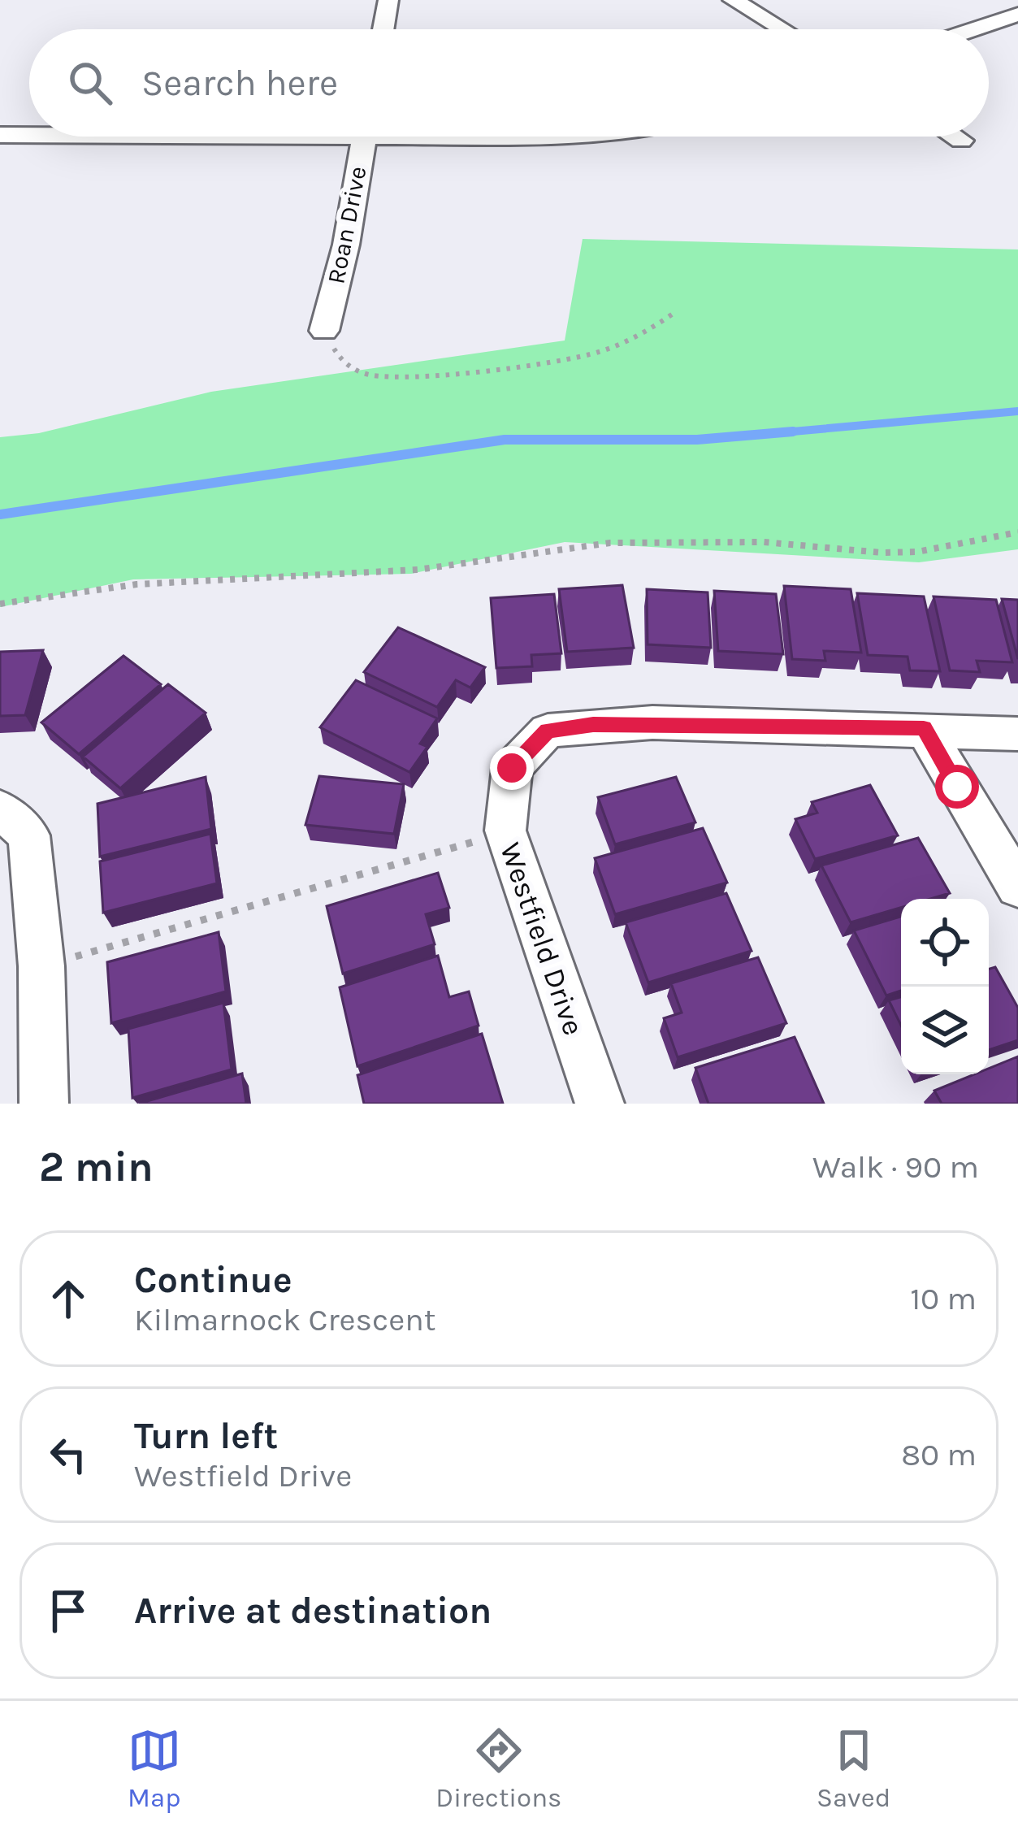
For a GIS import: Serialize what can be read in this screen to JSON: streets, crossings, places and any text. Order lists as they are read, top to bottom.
{
  "streets": {
    "street": ["Roan Drive", "Westfield Drive"]
  },
  "page": {
    "search": "Search here",
    "heading": ["2 min", "Walk · 90 m"],
    "list": [
      ["Continue", "Kilmarnock Crescent", "10 m"],
      ["Turn left", "Westfield Drive", "80 m"],
      "Arrive at destination"
    ],
    "nav": ["Map", "Directions", "Saved"]
  }
}
